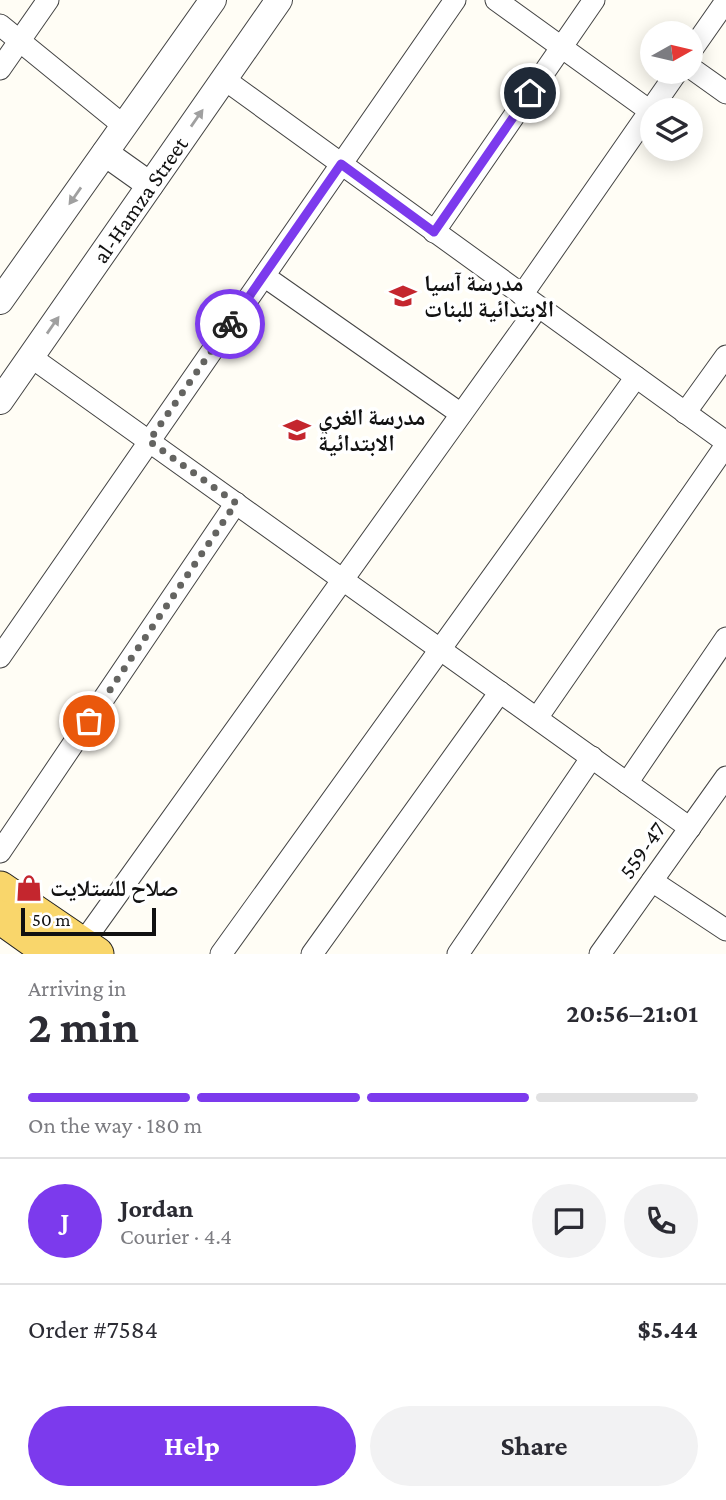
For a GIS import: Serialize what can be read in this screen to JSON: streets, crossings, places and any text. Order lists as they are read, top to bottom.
{
  "streets": {
    "street": ["al-Hamza Street", "559-47"]
  },
  "places": {
    "school or university": ["مدرسة آسيا الابتدائية للبنات", "مدرسة الغري الابتدائية"],
    "shop": ["صلاح للستلايت"]
  },
  "scale_bar": "50 m",
  "north": "right",
  "page": {
    "scale": "50 m",
    "heading": ["2 min", "Arriving in", "20:56–21:01"],
    "panel": [
      "Jordan",
      "Courier · 4.4",
      "Order #7584",
      "$5.44"
    ],
    "bar": "On the way · 180 m",
    "round": "J",
    "buttons": ["Help", "Share"]
  }
}
